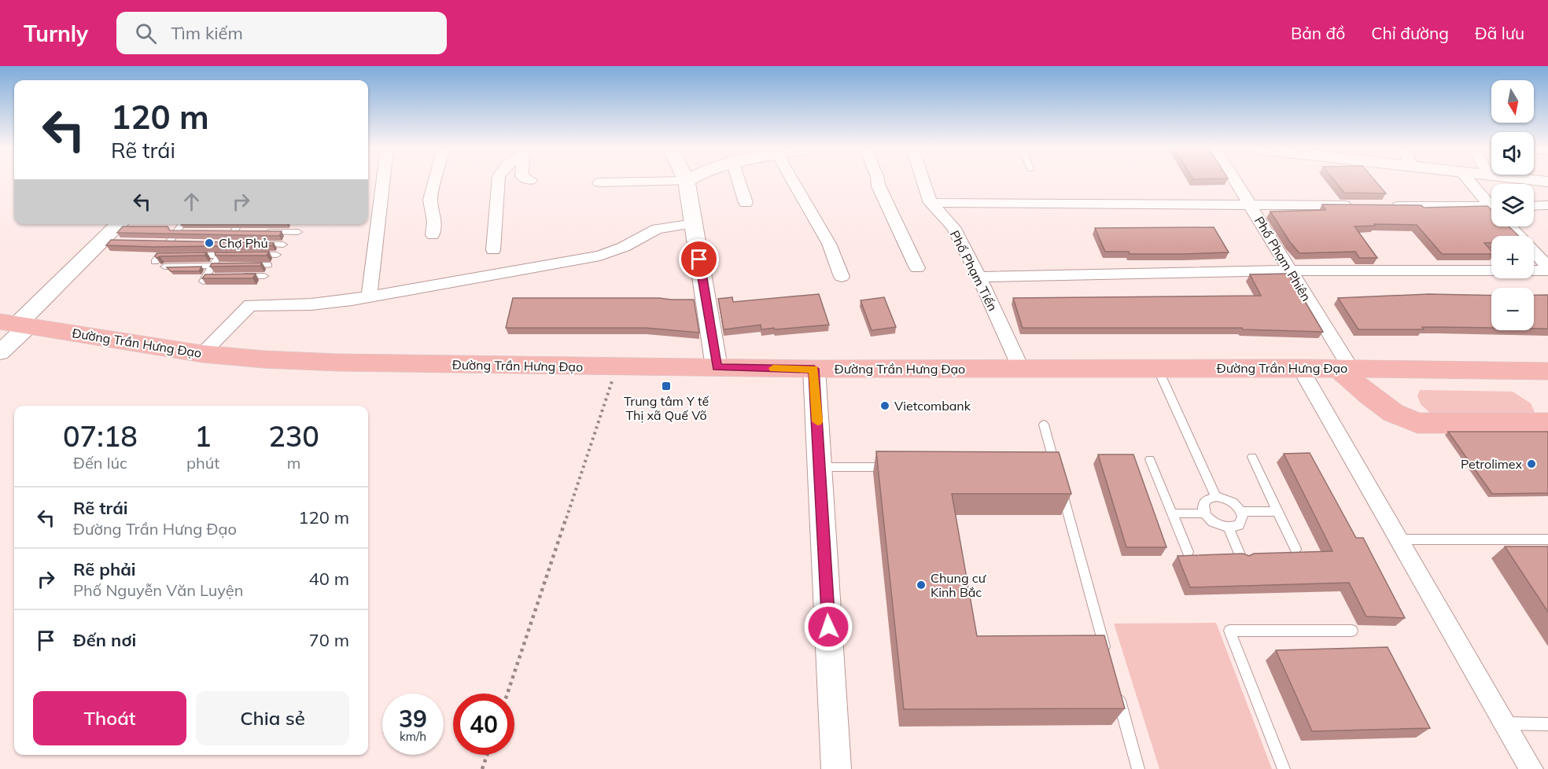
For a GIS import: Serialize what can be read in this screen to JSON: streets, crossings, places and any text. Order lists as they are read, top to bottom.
{
  "streets": {
    "highway": ["Đường Trần Hưng Đạo"],
    "street": ["Phố Phạm Phiên", "Phố Phạm Tiến"]
  },
  "crossings": [
    ["Phố Phạm Phiên", "Đường Trần Hưng Đạo"],
    ["Phố Phạm Tiến", "Đường Trần Hưng Đạo"]
  ],
  "places": {
    "other": [
      "Chợ Phủ",
      "Vietcombank",
      "Petrolimex",
      "Chung cư Kinh Bắc"
    ],
    "transit": ["Trung tâm Y tế Thị xã Quế Võ"]
  },
  "north": "bottom",
  "page": {
    "header": "Turnly",
    "search": "Tìm kiếm",
    "nav": ["Bản đồ", "Chỉ đường", "Đã lưu"],
    "map_buttons": ["+", "−"],
    "turn": ["120 m", "Rẽ trái"],
    "eta": [
      "07:18",
      "Đến lúc",
      "1",
      "phút",
      "230",
      "m"
    ],
    "list": [
      {
        "name": "Rẽ trái",
        "note": "Đường Trần Hưng Đạo",
        "value": "120 m"
      },
      {
        "name": "Rẽ phải",
        "note": "Phố Nguyễn Văn Luyện",
        "value": "40 m"
      },
      {
        "name": "Đến nơi",
        "value": "70 m"
      }
    ],
    "buttons": ["Thoát", "Chia sẻ"],
    "speed": "39 km/h",
    "limit": "40"
  }
}
